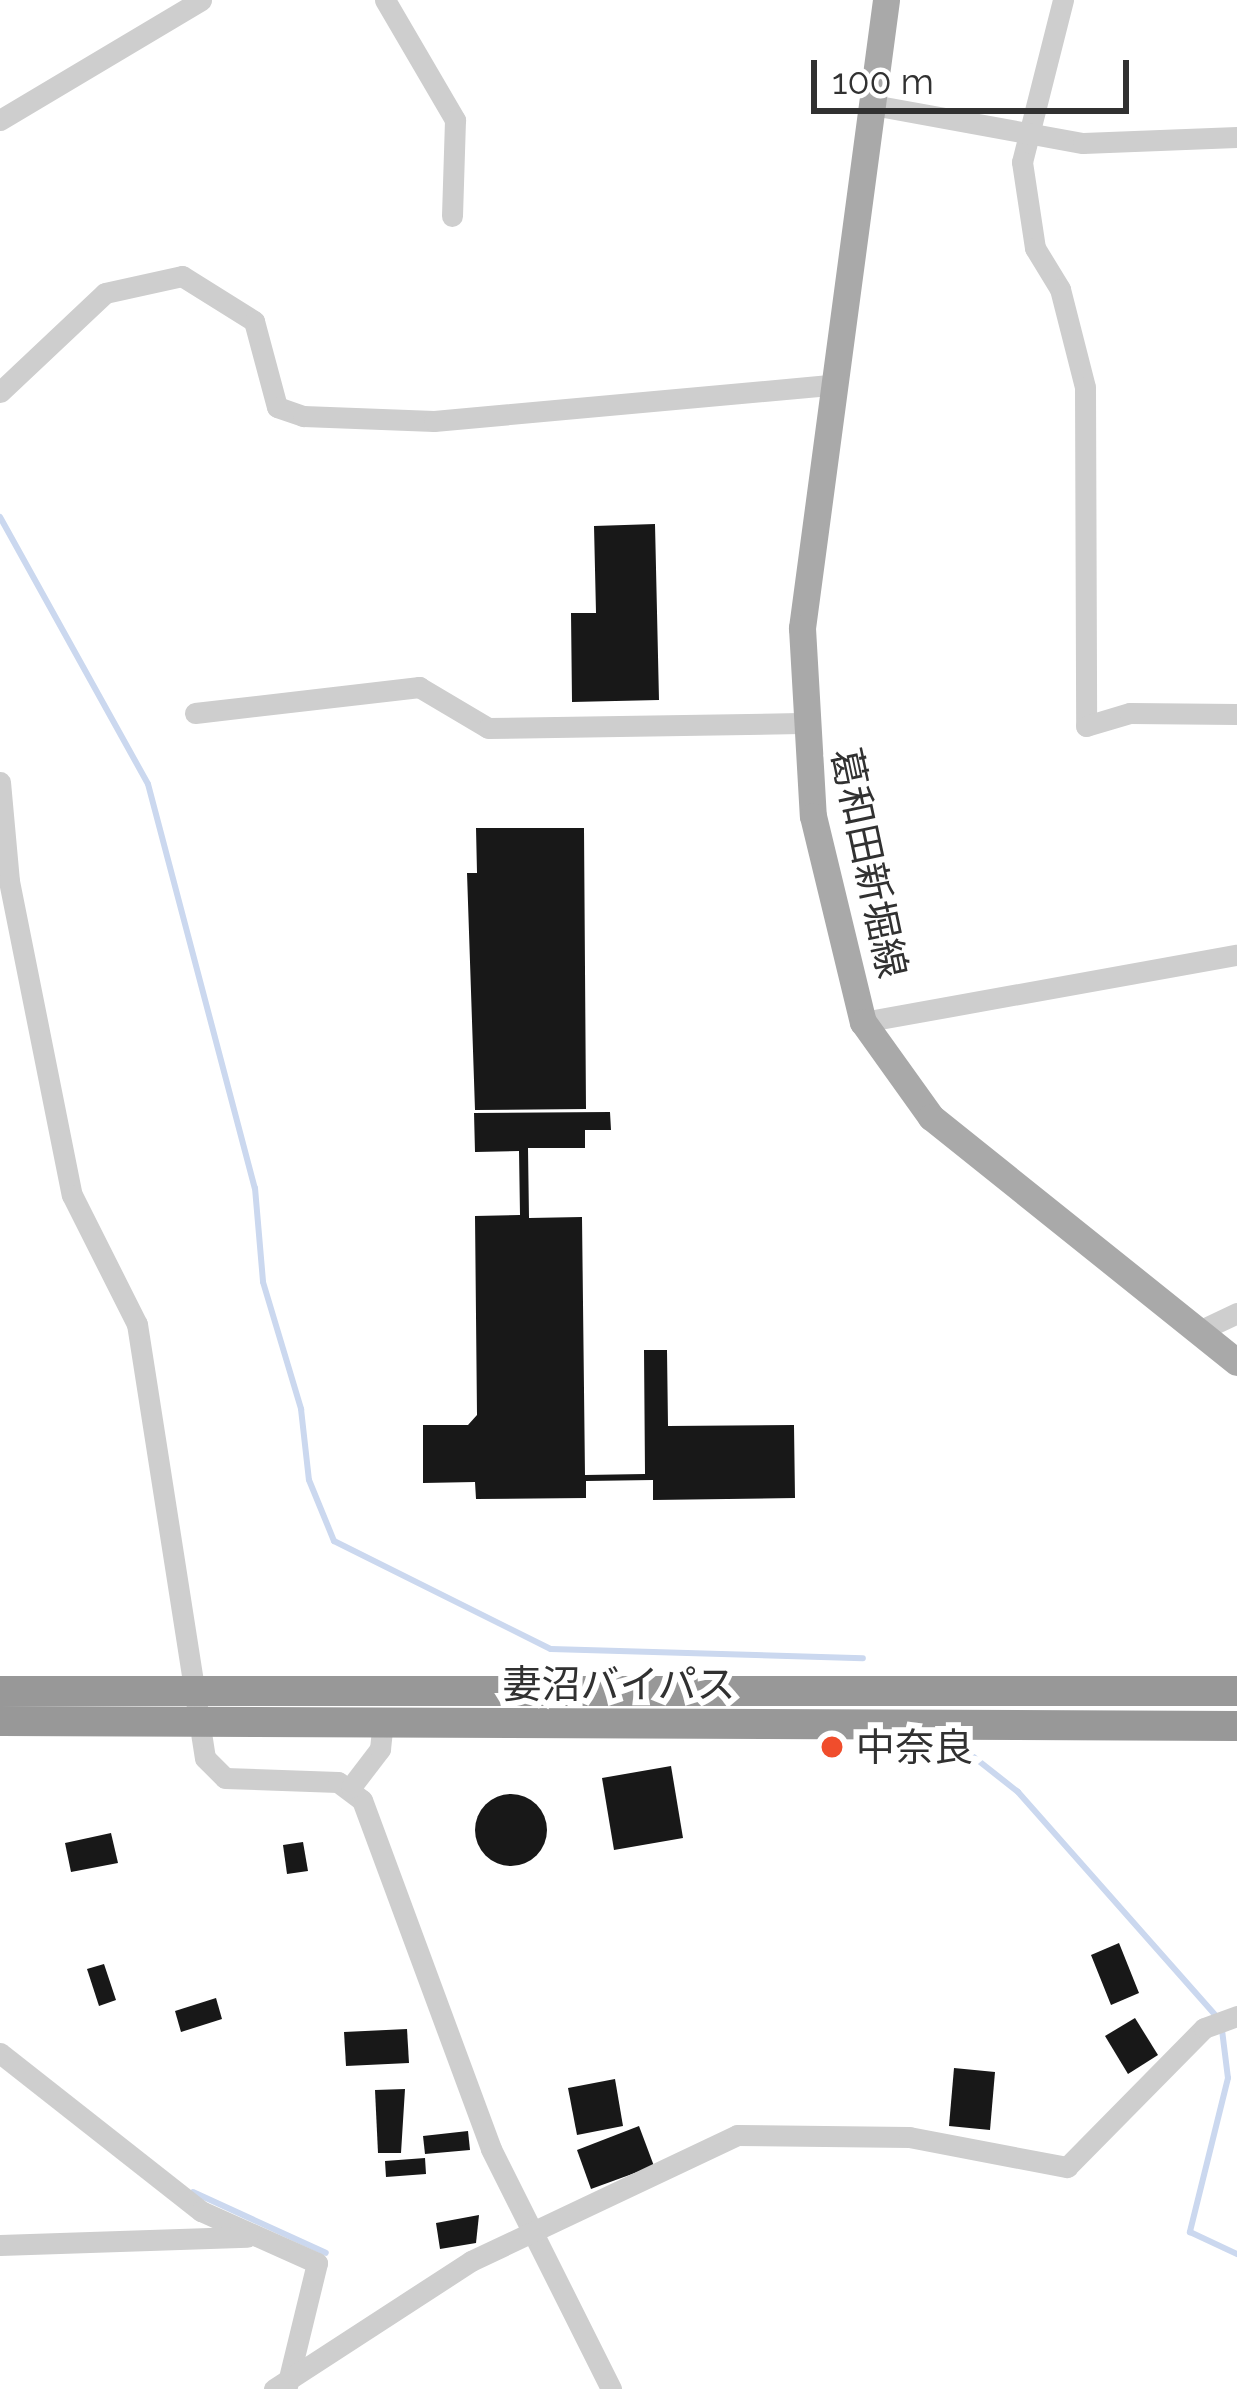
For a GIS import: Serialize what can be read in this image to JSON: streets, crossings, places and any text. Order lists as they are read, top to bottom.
{
  "streets": {
    "highway": ["妻沼バイパス"],
    "main road": ["葛和田新堀線"]
  },
  "places": ["中奈良"],
  "scale_bar": "100 m"
}
